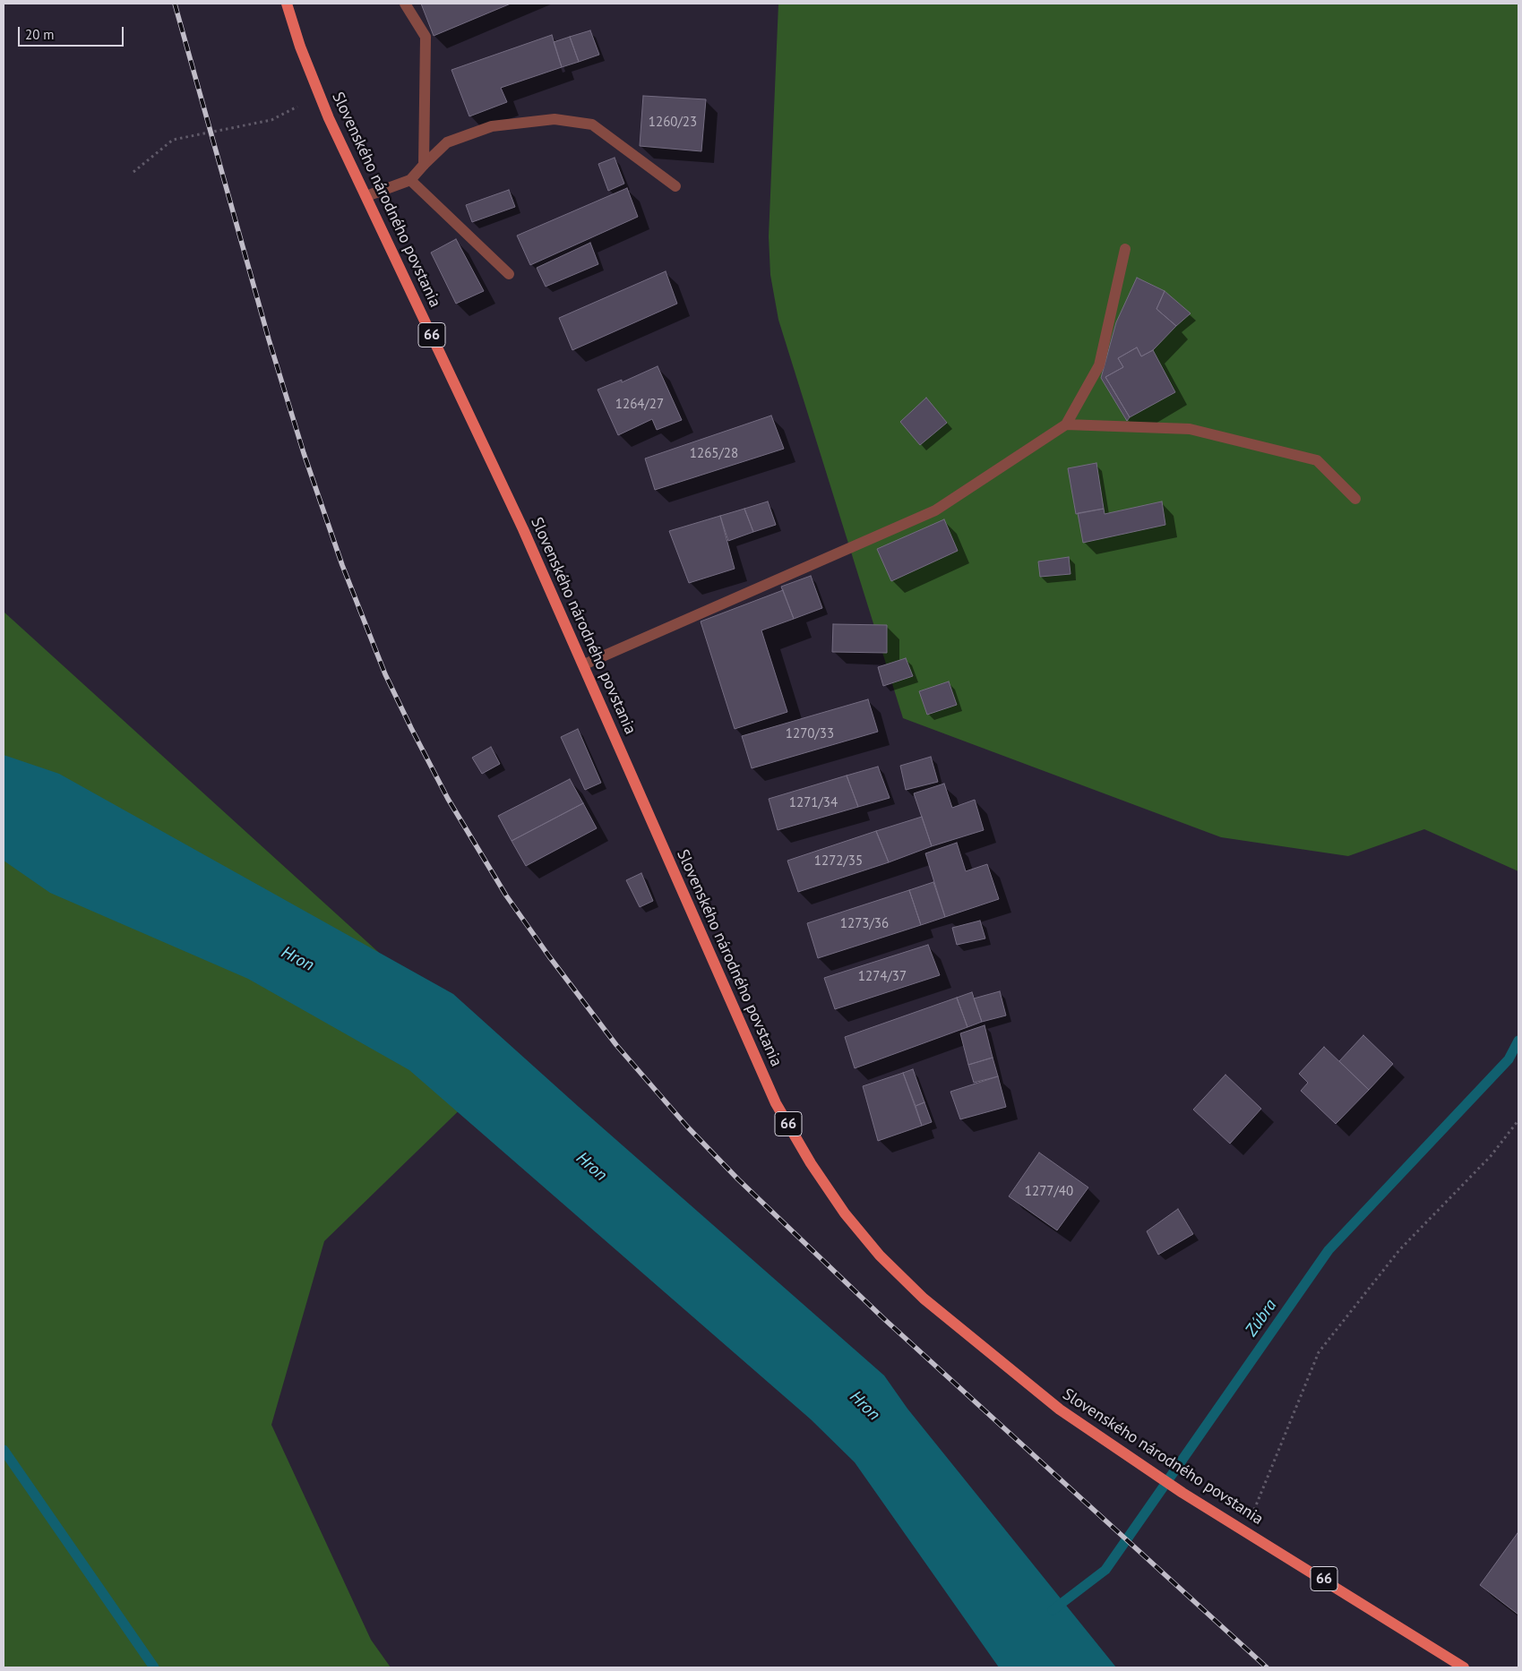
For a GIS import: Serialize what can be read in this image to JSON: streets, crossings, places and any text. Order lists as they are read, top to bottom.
{
  "streets": {
    "main road": ["Slovenského národného povstania", "66"]
  },
  "water": ["Hron", "Zúbra"],
  "house_numbers": [
    "1260/23",
    "1264/27",
    "1265/28",
    "1270/33",
    "1271/34",
    "1272/35",
    "1273/36",
    "1274/37",
    "1277/40"
  ],
  "scale_bar": "20 m"
}
